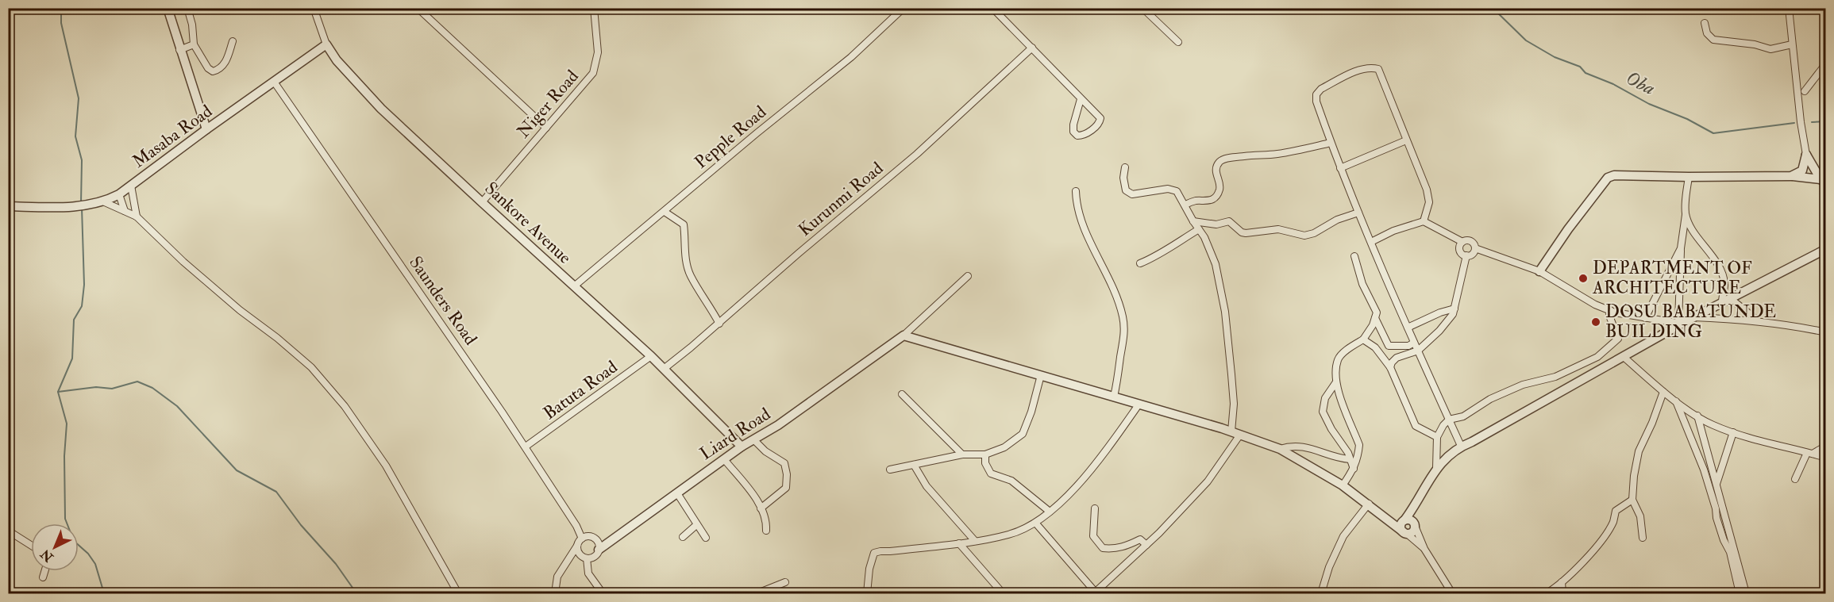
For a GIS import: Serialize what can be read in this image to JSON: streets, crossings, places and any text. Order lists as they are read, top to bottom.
{
  "streets": {
    "street": [
      "Niger Road",
      "Masaba Road",
      "Pepple Road",
      "Kurunmi Road",
      "Sankore Avenue",
      "Saunders Road",
      "Batuta Road",
      "Liard Road"
    ]
  },
  "crossings": [
    ["Niger Road", "Sankore Avenue"],
    ["Masaba Road", "Sankore Avenue"],
    ["Masaba Road", "Saunders Road"],
    ["Pepple Road", "Sankore Avenue"],
    ["Kurunmi Road", "Sankore Avenue"],
    ["Sankore Avenue", "Batuta Road"],
    ["Sankore Avenue", "Liard Road"],
    ["Saunders Road", "Batuta Road"],
    ["Saunders Road", "Liard Road"]
  ],
  "water": ["Oba"],
  "places": ["DEPARTMENT OF ARCHITECTURE", "DOSU BABATUNDE BUILDING"],
  "north": "bottom left"
}
